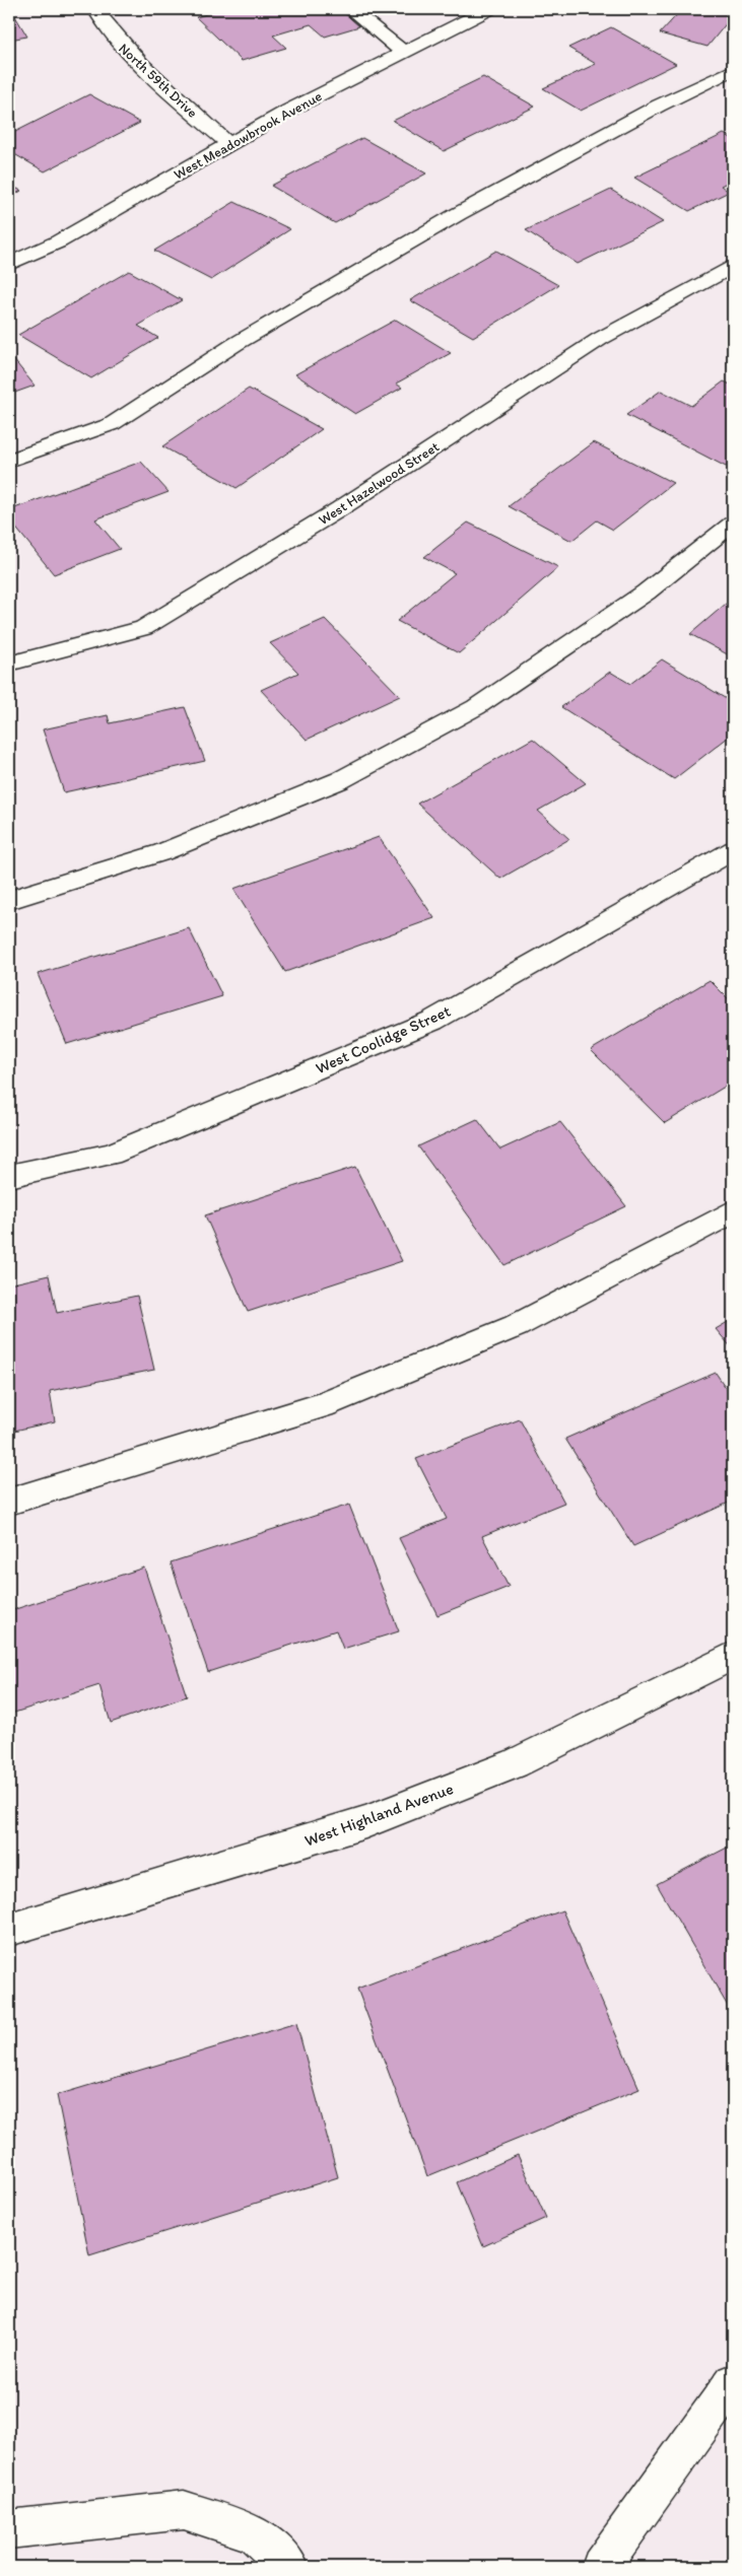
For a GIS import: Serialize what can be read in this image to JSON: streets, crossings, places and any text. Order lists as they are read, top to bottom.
{
  "streets": {
    "street": [
      "North 59th Drive",
      "West Meadowbrook Avenue",
      "West Hazelwood Street",
      "West Coolidge Street",
      "West Highland Avenue"
    ]
  },
  "crossings": [
    ["North 59th Drive", "West Meadowbrook Avenue"]
  ]
}
